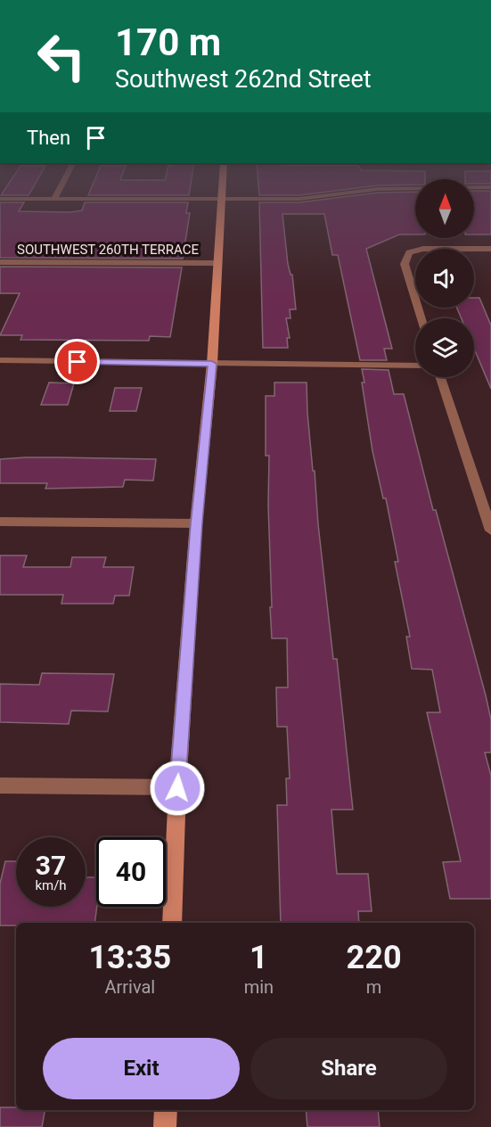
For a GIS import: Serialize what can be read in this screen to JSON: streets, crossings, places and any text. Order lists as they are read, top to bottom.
{
  "streets": {
    "street": ["SOUTHWEST 260TH TERRACE"]
  },
  "north": "top",
  "page": {
    "turn": ["170 m", "Southwest 262nd Street"],
    "then": "Then",
    "speed": "37 km/h",
    "limit": "40",
    "eta": [
      "13:35",
      "Arrival",
      "1",
      "min",
      "220",
      "m"
    ],
    "buttons": ["Exit", "Share"]
  }
}
